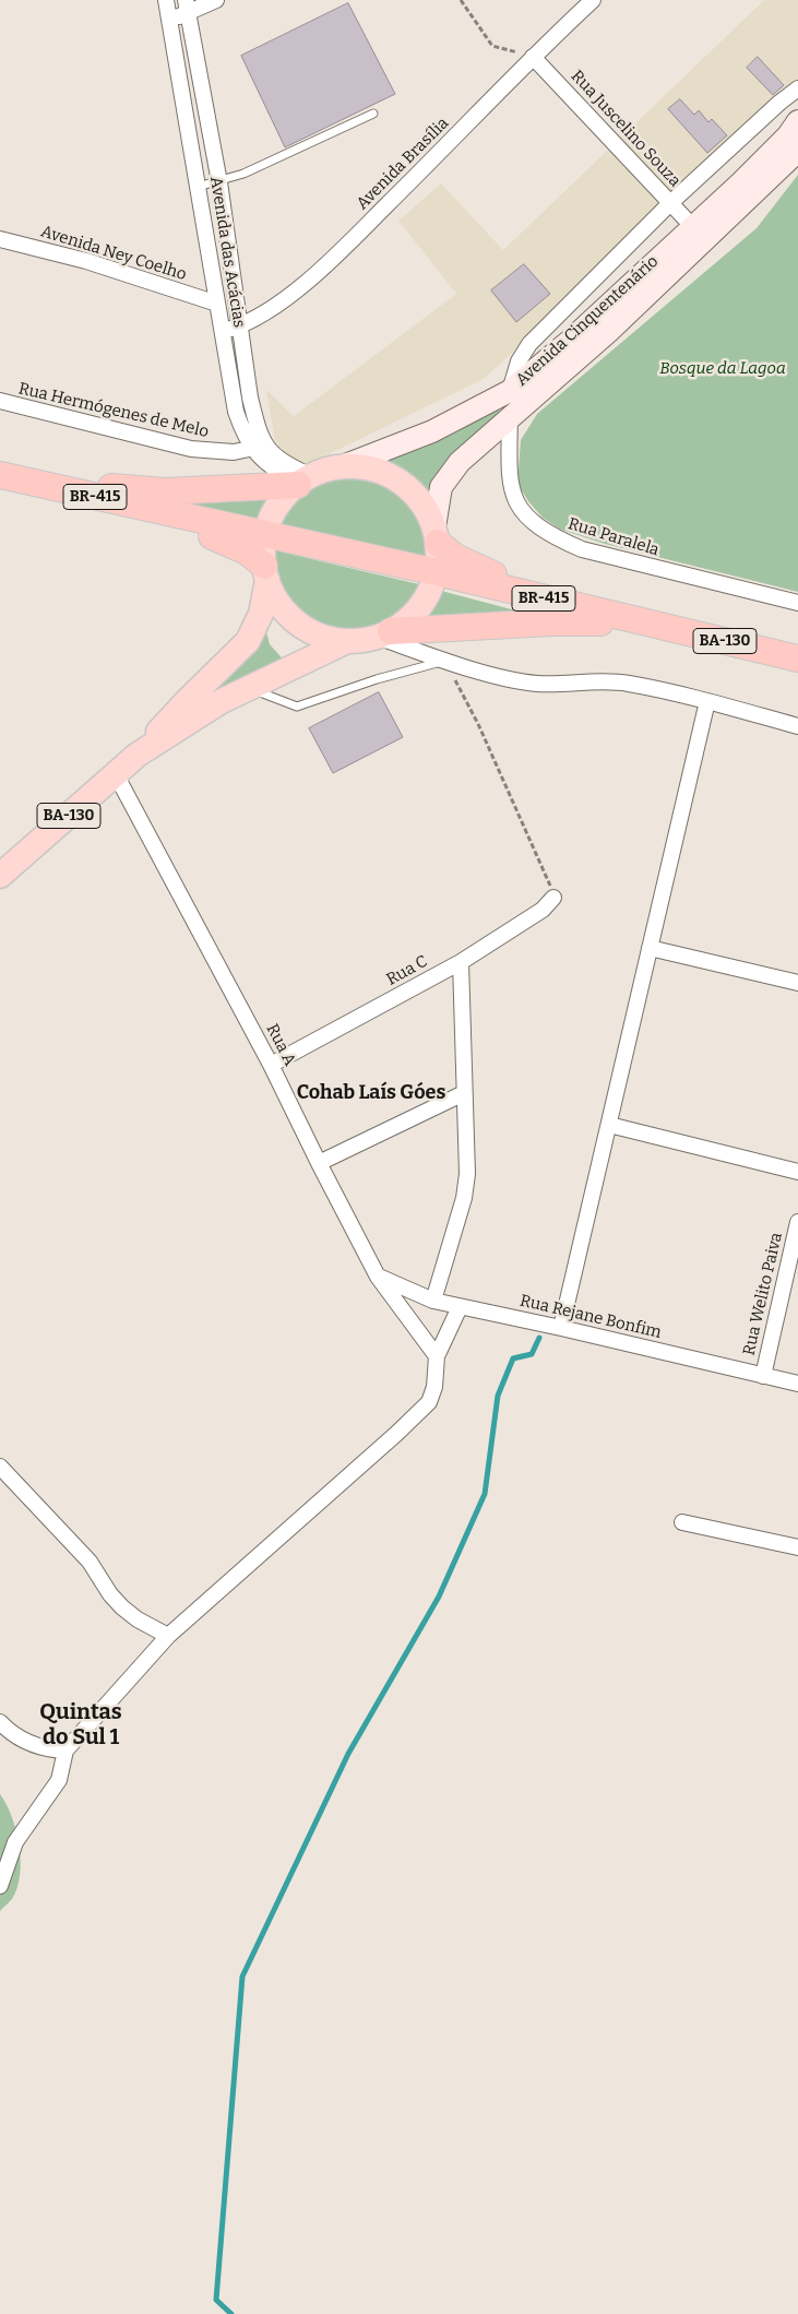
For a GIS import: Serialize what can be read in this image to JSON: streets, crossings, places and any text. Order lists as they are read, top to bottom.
{
  "streets": {
    "highway": ["BR-415", "BA-130"],
    "main road": ["Avenida Cinquentenário"],
    "street": [
      "Rua Juscelino Souza",
      "Avenida Brasília",
      "Avenida das Acácias",
      "Avenida Ney Coelho",
      "Rua Hermógenes de Melo",
      "Rua Paralela",
      "Rua C",
      "Rua A",
      "Rua Welito Paiva",
      "Rua Rejane Bonfim"
    ]
  },
  "crossings": [
    ["Rua Juscelino Souza", "Avenida Brasília"],
    ["Rua Juscelino Souza", "Avenida Cinquentenário"],
    ["Rua Juscelino Souza", "Rua Paralela"],
    ["Avenida Brasília", "Avenida das Acácias"],
    ["Avenida das Acácias", "Avenida Ney Coelho"],
    ["Avenida das Acácias", "Rua Hermógenes de Melo"],
    ["Avenida Cinquentenário", "Rua Paralela"],
    ["BR-415", "BA-130"],
    ["BA-130", "Rua A"],
    ["Rua C", "Rua A"],
    ["Rua A", "Rua Rejane Bonfim"],
    ["Rua Welito Paiva", "Rua Rejane Bonfim"]
  ],
  "districts": ["Cohab Laís Góes", "Quintas do Sul 1"],
  "parks": ["Bosque da Lagoa"]
}
